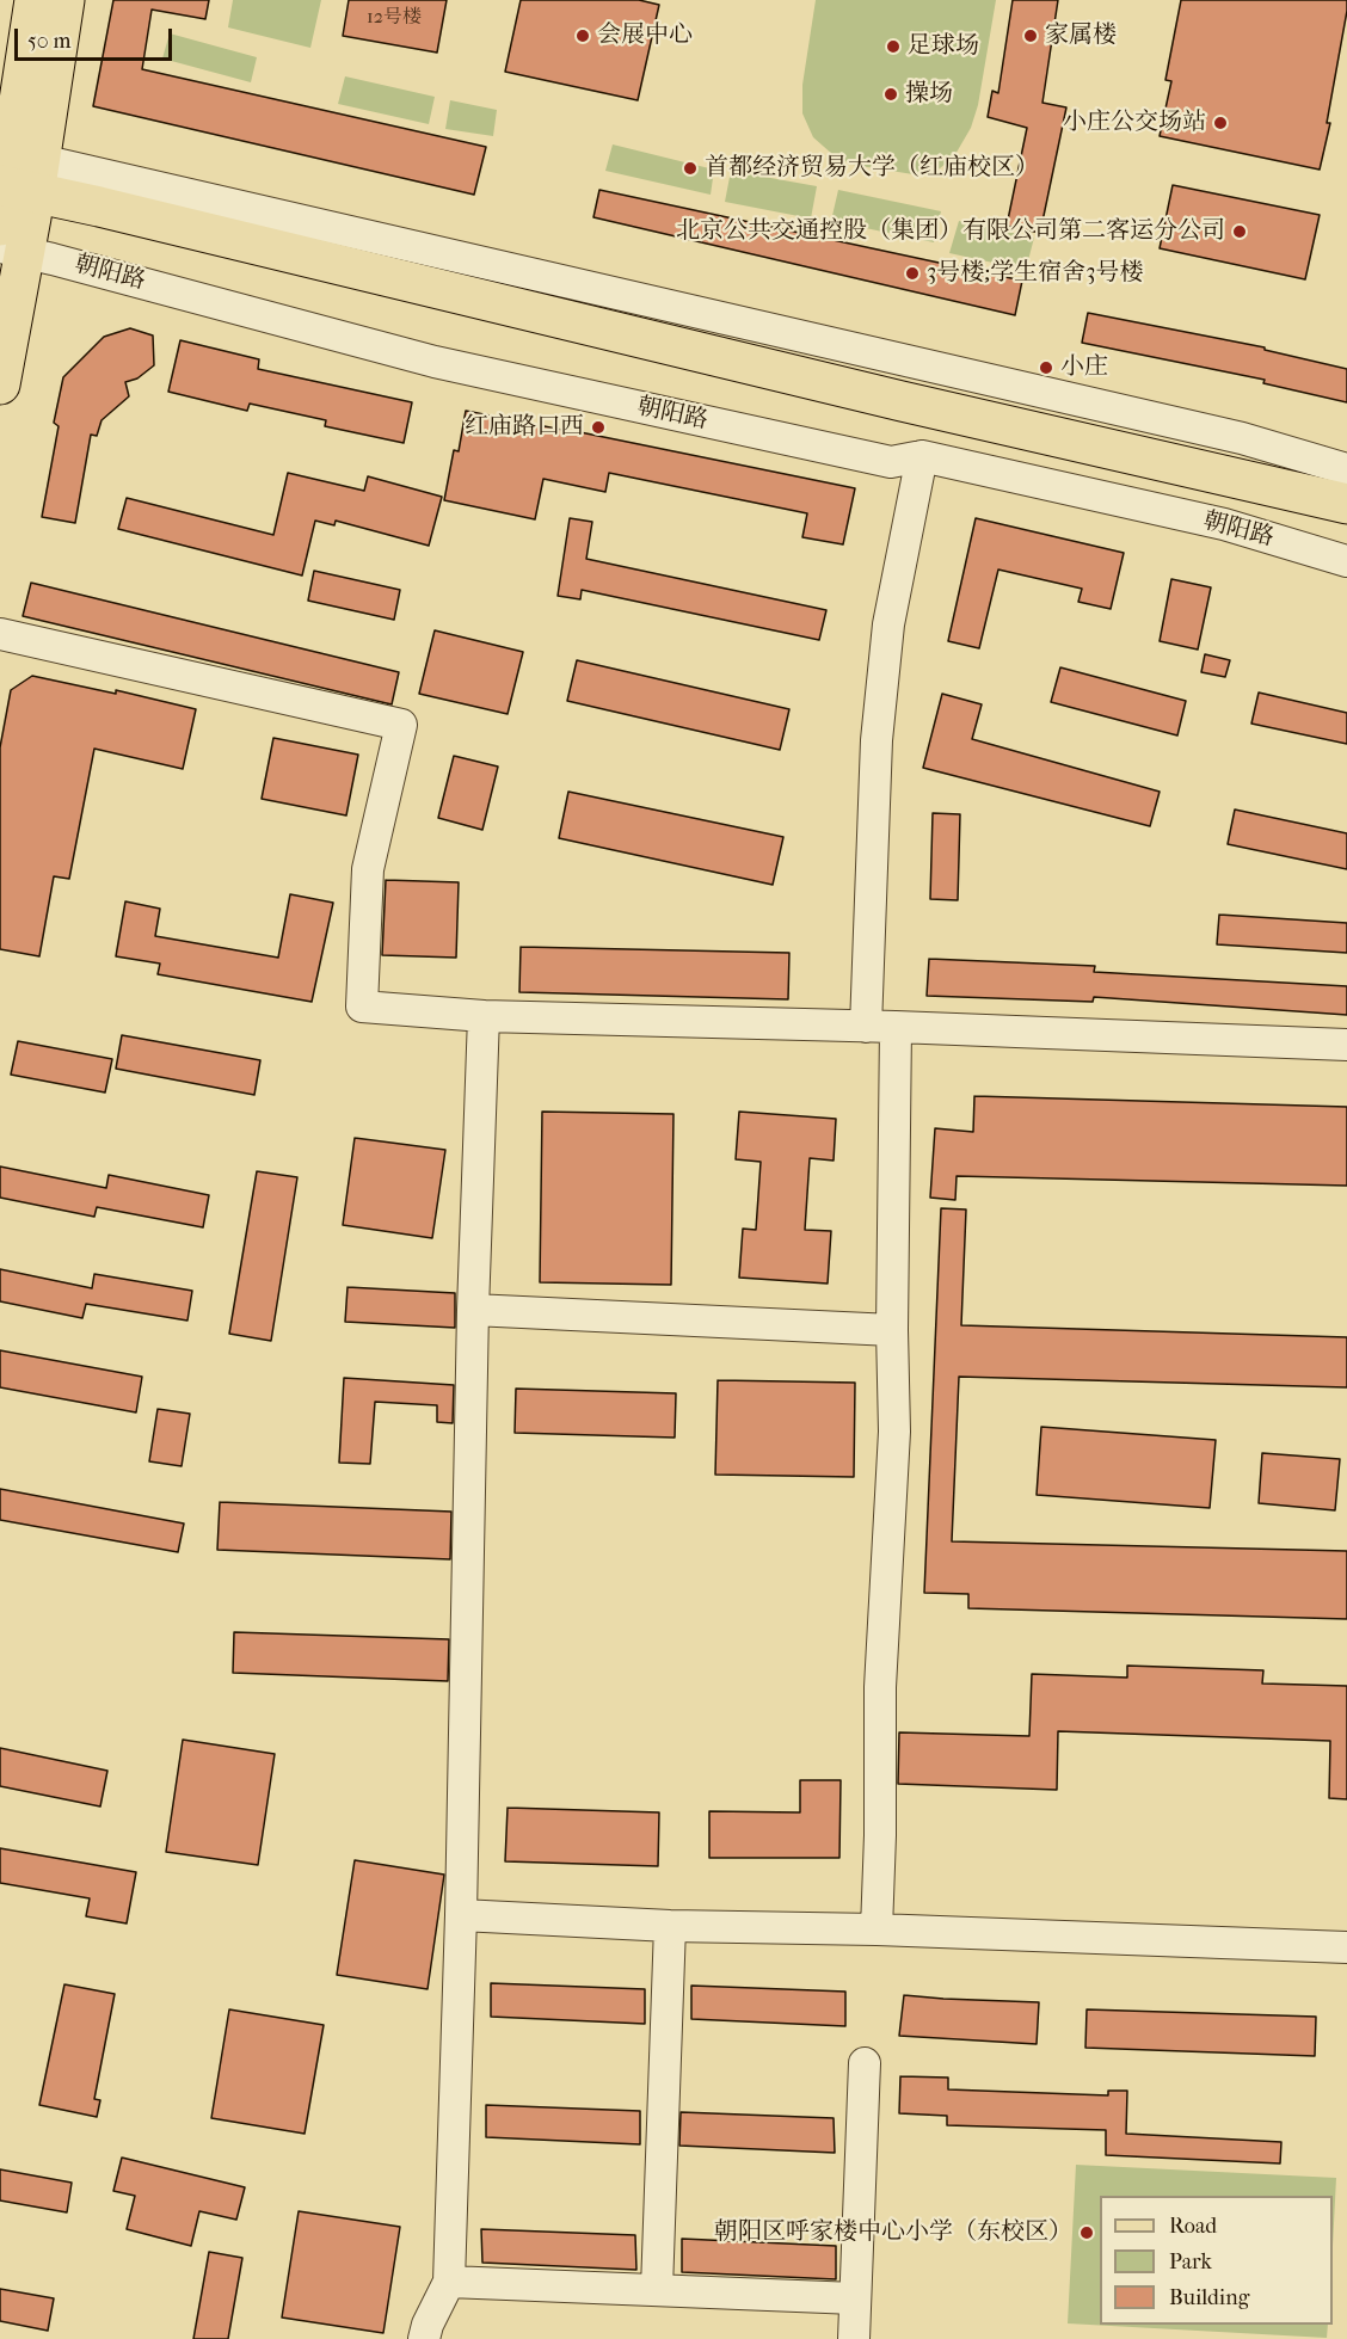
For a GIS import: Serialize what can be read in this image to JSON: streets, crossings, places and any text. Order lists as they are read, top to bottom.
{
  "streets": {
    "main road": ["朝阳路"]
  },
  "places": [
    "会展中心",
    "家属楼",
    "足球场",
    "操场",
    "小庄公交场站",
    "首都经济贸易大学（红庙校区）",
    "北京公共交通控股（集团）有限公司第二客运分公司",
    "3号楼;学生宿舍3号楼",
    "小庄",
    "红庙路口西",
    "朝阳区呼家楼中心小学（东校区）"
  ],
  "house_numbers": ["12号楼"],
  "legend": ["Road", "Park", "Building"],
  "scale_bar": "50 m"
}
